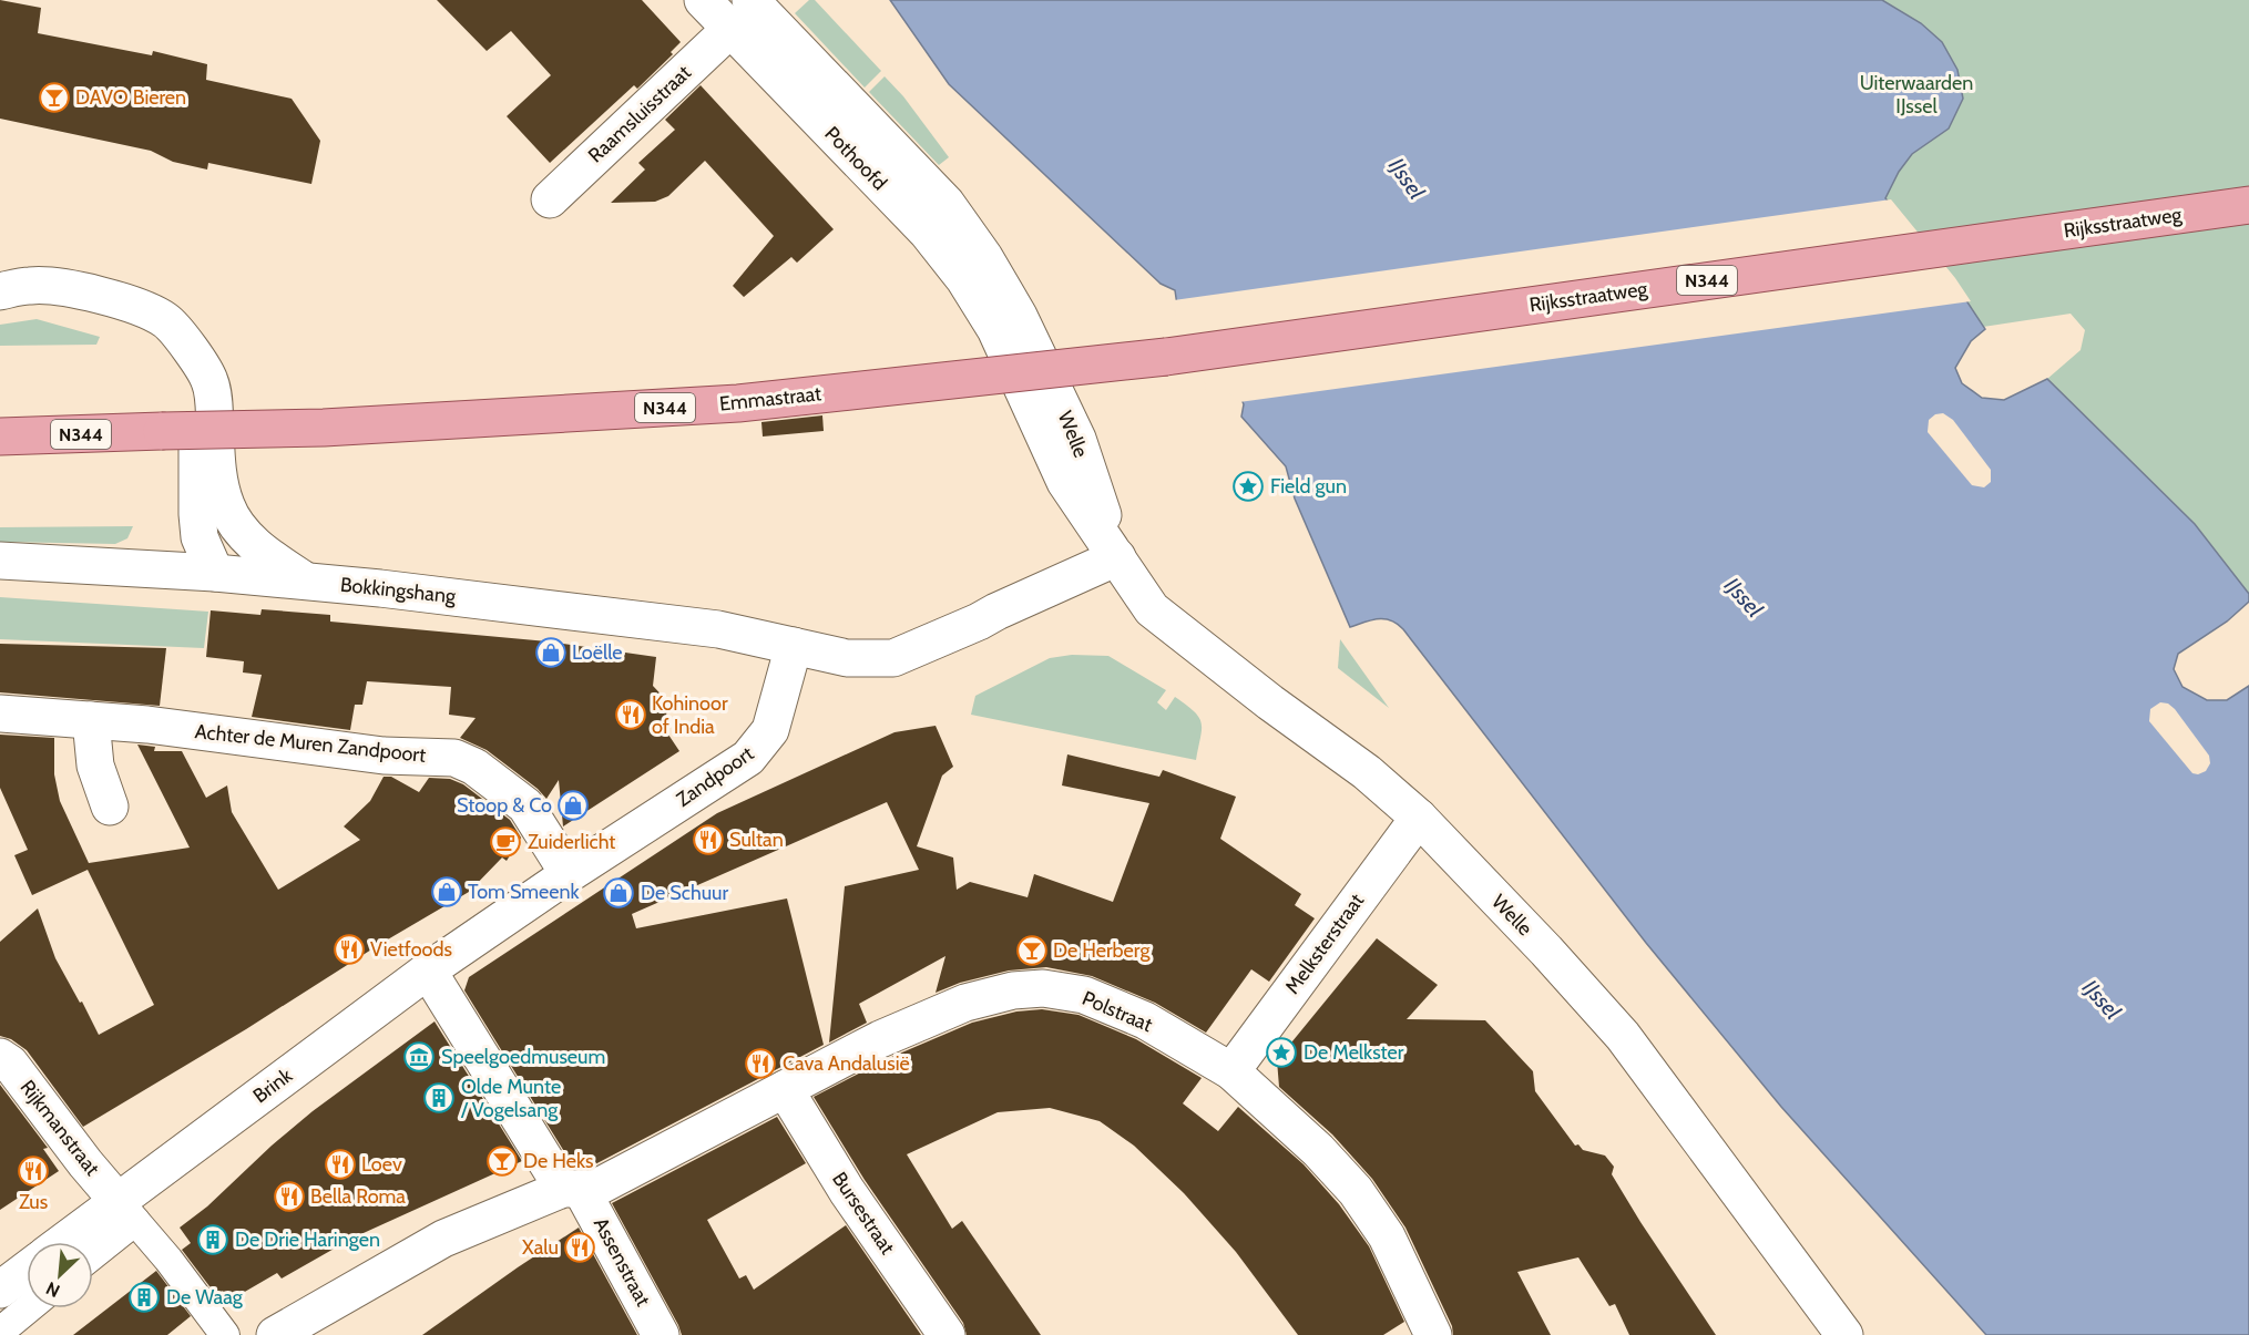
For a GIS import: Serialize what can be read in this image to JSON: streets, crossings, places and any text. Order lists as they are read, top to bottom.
{
  "streets": {
    "main road": ["Rijksstraatweg", "N344", "Emmastraat"],
    "street": [
      "Raamsluisstraat",
      "Pothoofd",
      "Welle",
      "Bokkingshang",
      "Achter de Muren Zandpoort",
      "Zandpoort",
      "Melksterstraat",
      "Polstraat",
      "Brink",
      "Rijkmanstraat",
      "Bursestraat",
      "Assenstraat"
    ]
  },
  "crossings": [
    ["Raamsluisstraat", "Pothoofd"],
    ["Pothoofd", "Welle"],
    ["Rijksstraatweg", "Emmastraat"],
    ["Welle", "Melksterstraat"],
    ["Bokkingshang", "Zandpoort"],
    ["Achter de Muren Zandpoort", "Zandpoort"],
    ["Zandpoort", "Brink"],
    ["Zandpoort", "Assenstraat"],
    ["Melksterstraat", "Polstraat"],
    ["Polstraat", "Bursestraat"],
    ["Polstraat", "Assenstraat"],
    ["Brink", "Rijkmanstraat"],
    ["Brink", "Assenstraat"]
  ],
  "water": ["IJssel"],
  "parks": ["Uiterwaarden IJssel"],
  "places": {
    "bar": ["DAVO Bieren", "De Herberg", "De Heks"],
    "place": ["Field gun", "De Melkster"],
    "shop": [
      "Loëlle",
      "Stoop & Co",
      "Tom Smeenk",
      "De Schuur"
    ],
    "restaurant": [
      "Kohinoor of India",
      "Sultan",
      "Vietfoods",
      "Cava Andalusië",
      "Loev",
      "Zus",
      "Bella Roma",
      "Xalu"
    ],
    "cafe": ["Zuiderlicht"],
    "museum": ["Speelgoedmuseum"],
    "building": ["Olde Munte / Vogelsang", "De Drie Haringen", "De Waag"]
  },
  "north": "bottom left"
}
